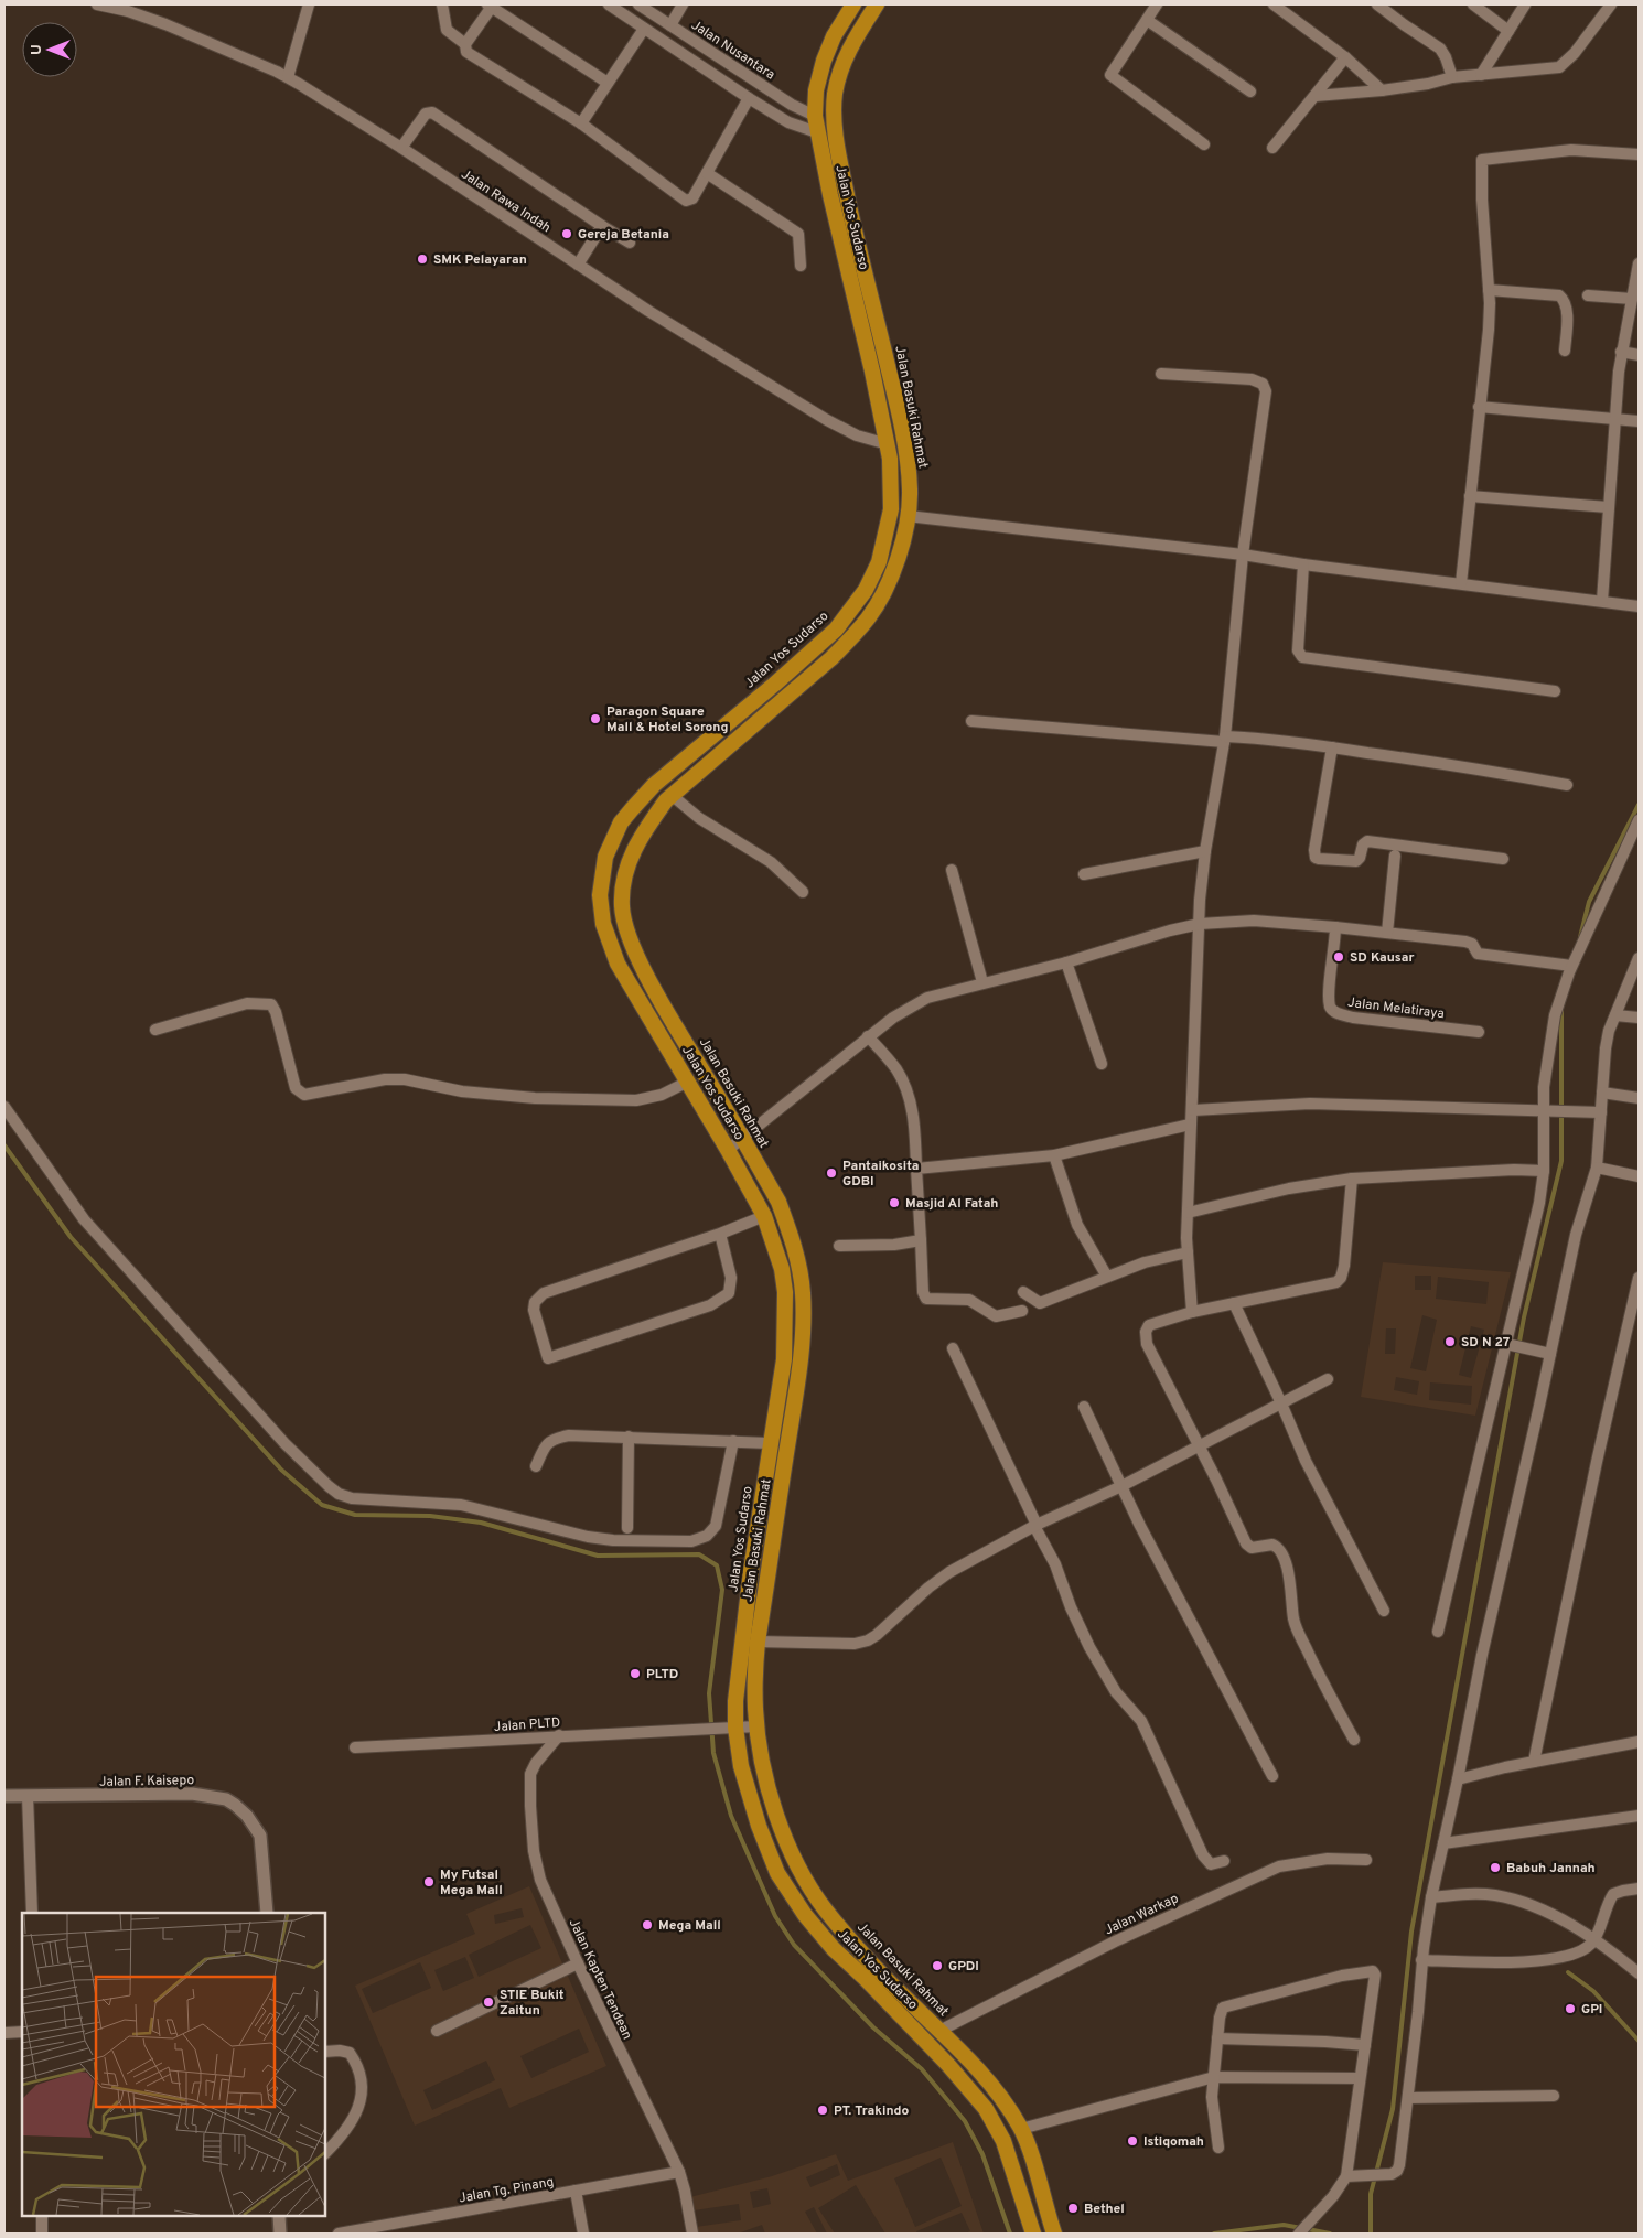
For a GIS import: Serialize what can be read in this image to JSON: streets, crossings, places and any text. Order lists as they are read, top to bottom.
{
  "streets": {
    "highway": ["Jalan Yos Sudarso", "Jalan Basuki Rahmat"],
    "street": [
      "Jalan Nusantara",
      "Jalan Rawa Indah",
      "Jalan Melatiraya",
      "Jalan PLTD",
      "Jalan F. Kaisepo",
      "Jalan Warkap",
      "Jalan Kapten Tendean",
      "Jalan Tg. Pinang"
    ]
  },
  "crossings": [
    ["Jalan Nusantara", "Jalan Yos Sudarso"],
    ["Jalan Rawa Indah", "Jalan Yos Sudarso"],
    ["Jalan Yos Sudarso", "Jalan PLTD"],
    ["Jalan Basuki Rahmat", "Jalan PLTD"],
    ["Jalan Basuki Rahmat", "Jalan Warkap"],
    ["Jalan PLTD", "Jalan Kapten Tendean"],
    ["Jalan Kapten Tendean", "Jalan Tg. Pinang"]
  ],
  "places": [
    "Gereja Betania",
    "SMK Pelayaran",
    "Paragon Square Mall & Hotel Sorong",
    "SD Kausar",
    "Pantaikosita GDBI",
    "Masjid Al Fatah",
    "SD N 27",
    "PLTD",
    "Babuh Jannah",
    "My Futsal Mega Mall",
    "Mega Mall",
    "GPDI",
    "STIE Bukit Zaitun",
    "GPI",
    "PT. Trakindo",
    "Istiqomah",
    "Bethel"
  ],
  "north": "left"
}
